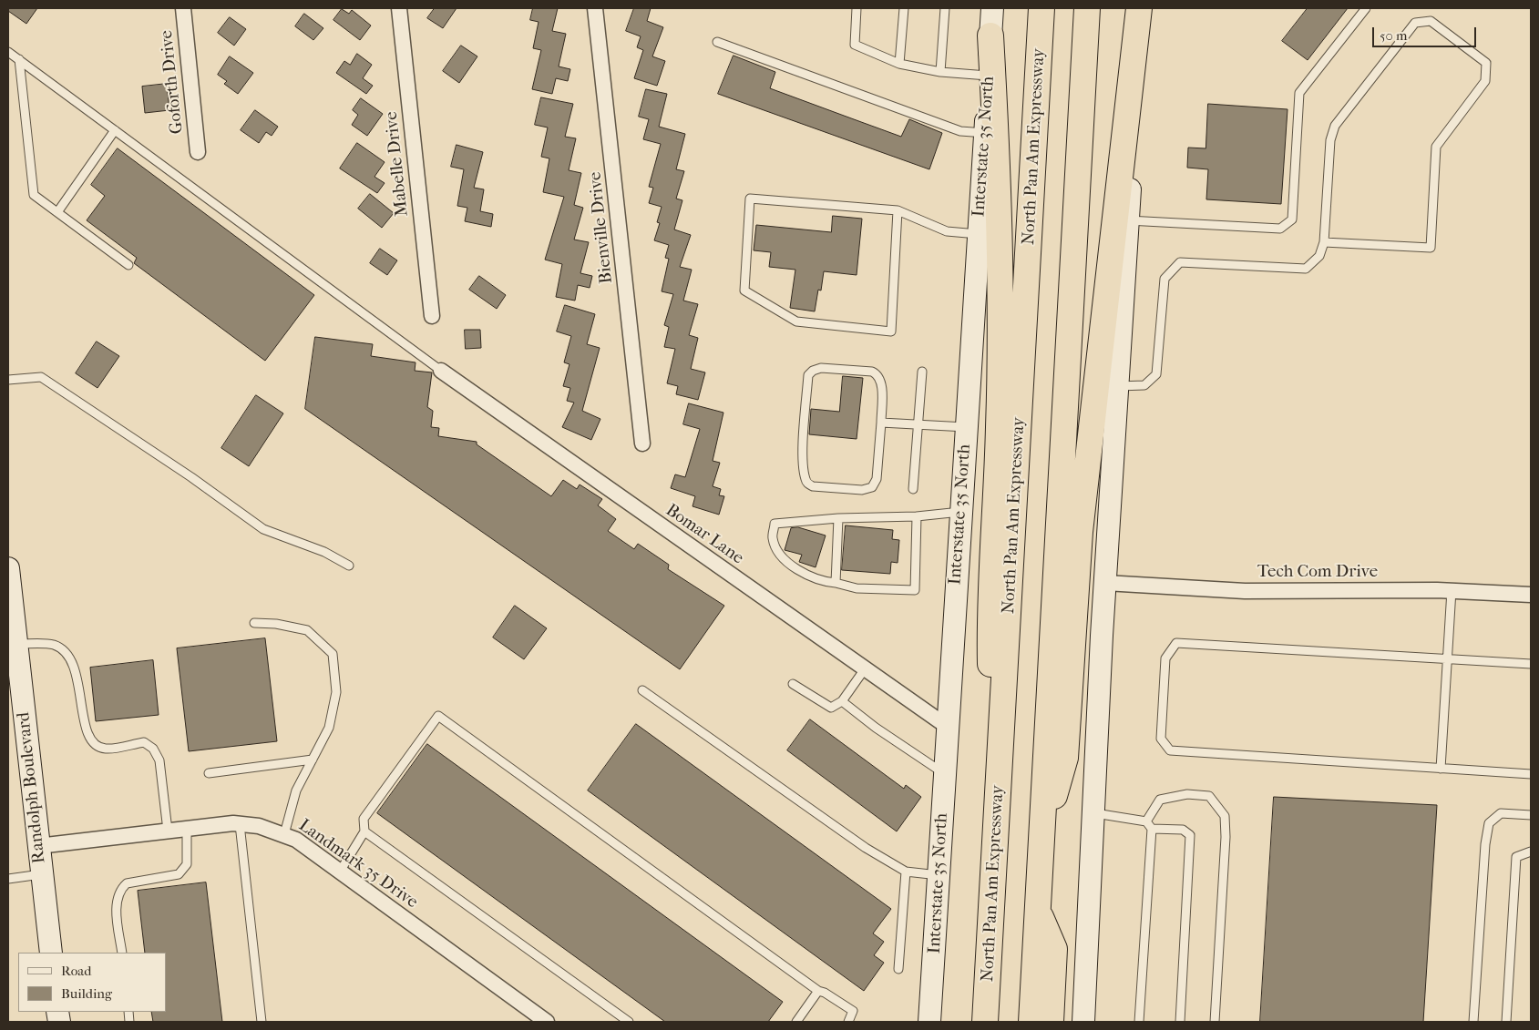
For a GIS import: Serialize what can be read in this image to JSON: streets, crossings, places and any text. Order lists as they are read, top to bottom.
{
  "streets": {
    "highway": ["North Pan Am Expressway"],
    "main road": ["Interstate 35 North", "Randolph Boulevard"],
    "street": [
      "Goforth Drive",
      "Mabelle Drive",
      "Bienville Drive",
      "Bomar Lane",
      "Tech Com Drive",
      "Landmark 35 Drive"
    ]
  },
  "crossings": [
    ["Interstate 35 North", "Bomar Lane"],
    ["Randolph Boulevard", "Landmark 35 Drive"]
  ],
  "legend": ["Road", "Building"],
  "scale_bar": "50 m"
}
